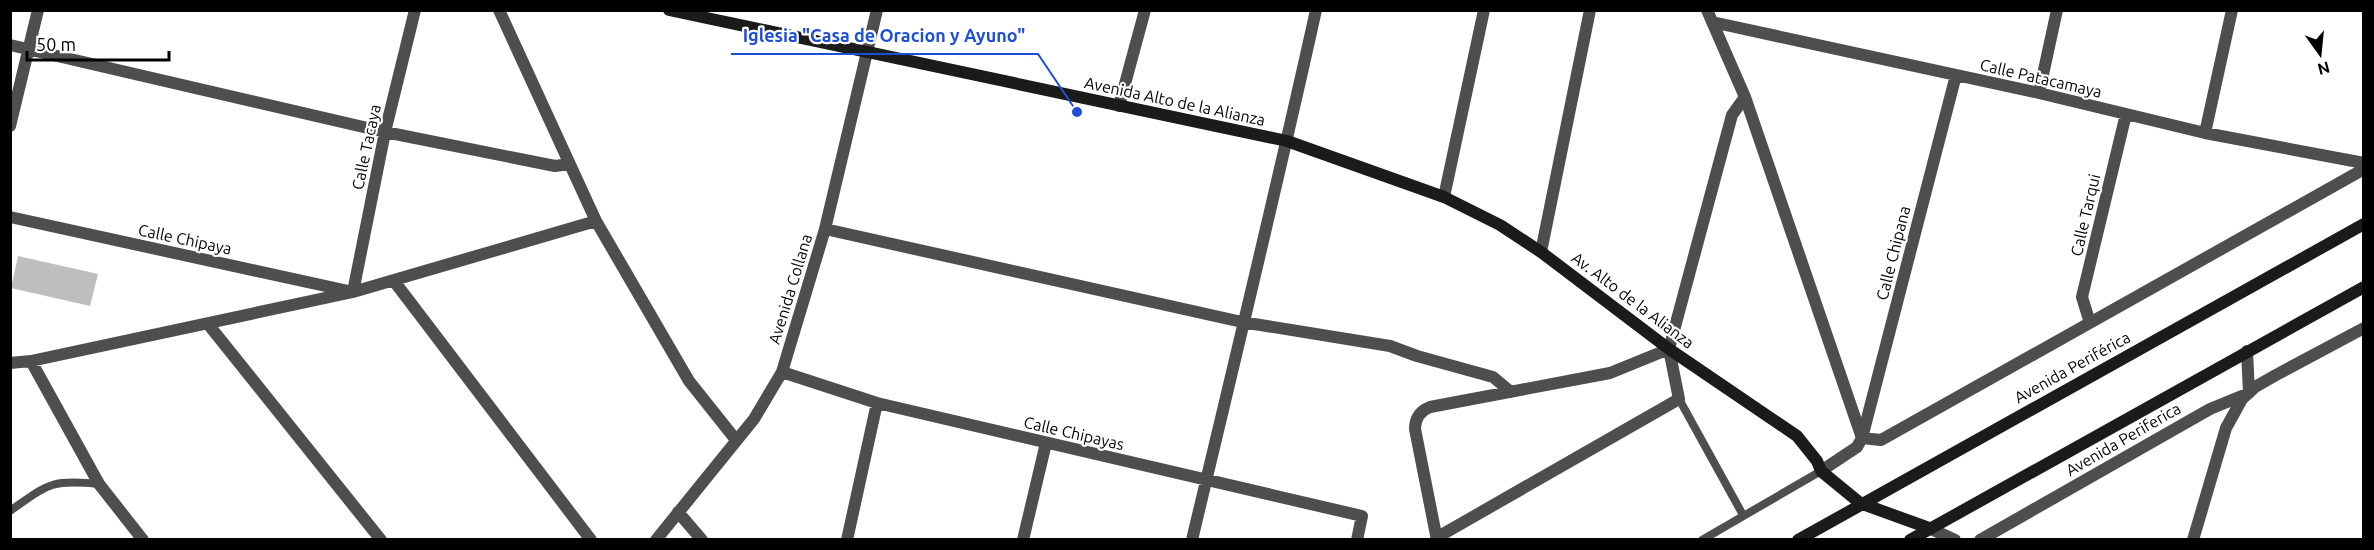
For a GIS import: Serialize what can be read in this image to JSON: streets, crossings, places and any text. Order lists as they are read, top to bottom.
{
  "streets": {
    "street": [
      "Calle Patacamaya",
      "Avenida Alto de la Alianza",
      "Calle Tacaya",
      "Calle Tarqui",
      "Calle Chipaya",
      "Calle Chipana",
      "Avenida Collana",
      "Av. Alto de la Alianza",
      "Avenida Periférica",
      "Calle Chipayas",
      "Avenida Periferica"
    ]
  },
  "crossings": [
    ["Calle Patacamaya", "Calle Tarqui"],
    ["Calle Patacamaya", "Calle Chipana"],
    ["Avenida Alto de la Alianza", "Avenida Collana"],
    ["Avenida Alto de la Alianza", "Av. Alto de la Alianza"],
    ["Calle Tacaya", "Calle Chipaya"],
    ["Avenida Collana", "Calle Chipayas"],
    ["Av. Alto de la Alianza", "Avenida Periférica"]
  ],
  "places": ["Iglesia \"Casa de Oracion y Ayuno\""],
  "scale_bar": "50 m",
  "north": "bottom"
}
